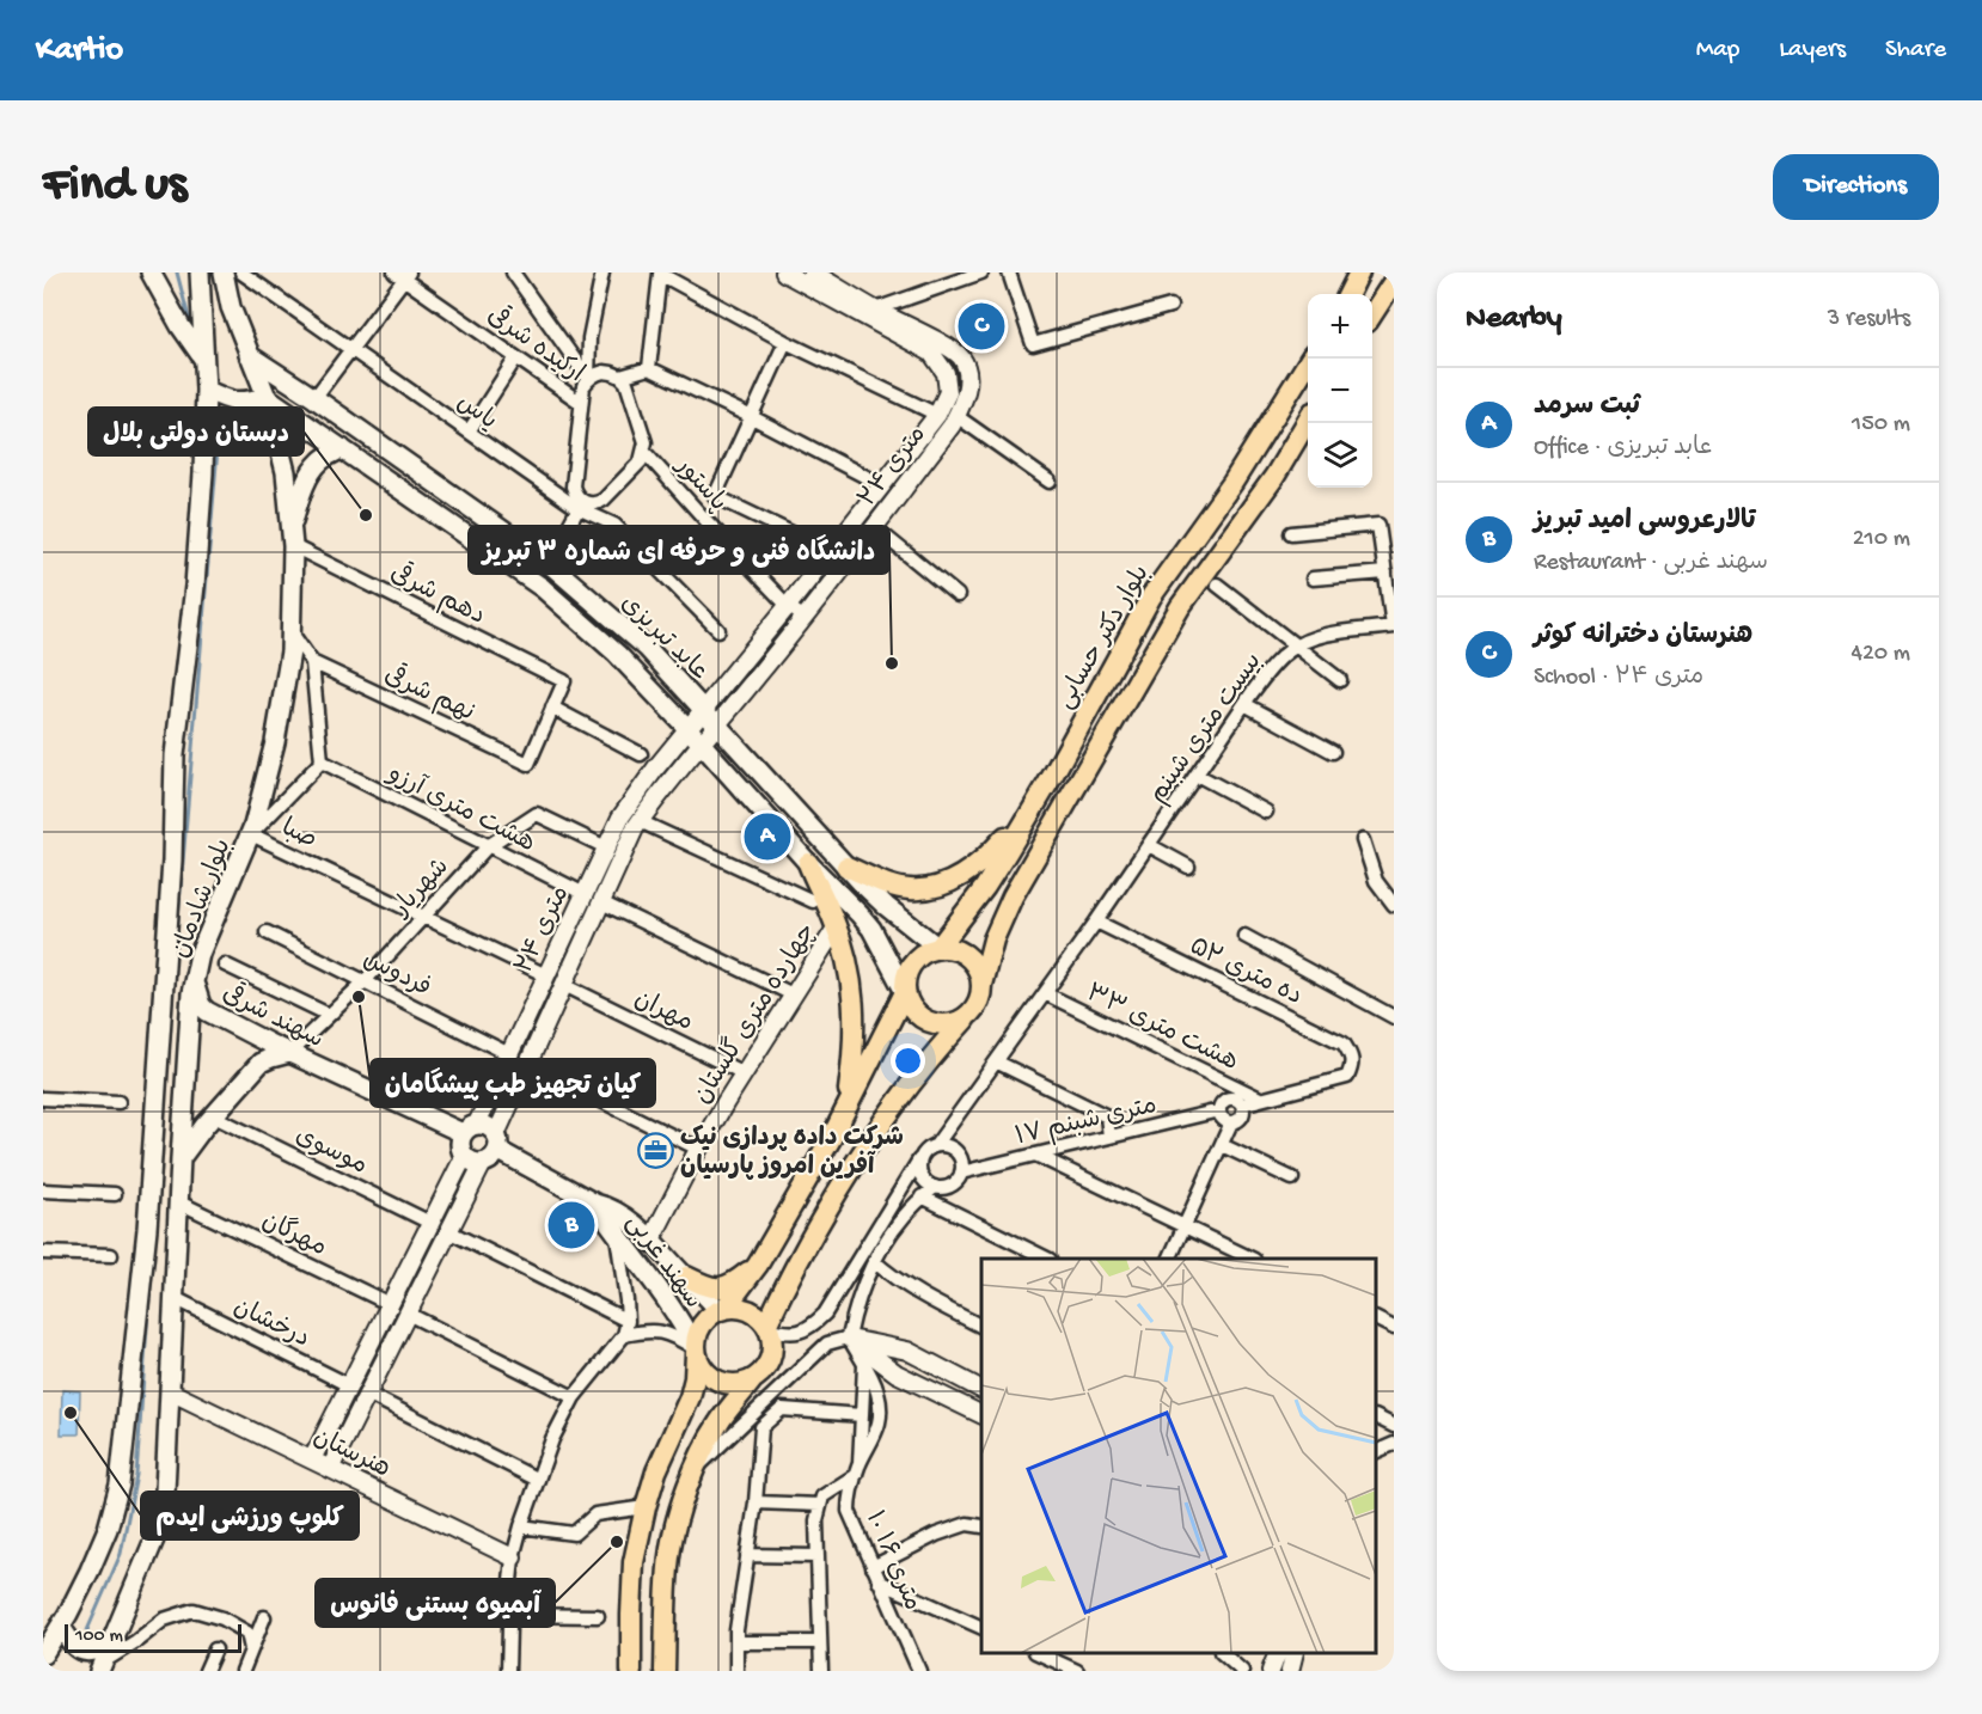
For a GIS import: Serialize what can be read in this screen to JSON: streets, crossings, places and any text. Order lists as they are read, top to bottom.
{
  "streets": {
    "main road": [
      "عابد تبریزی",
      "بلوار دکتر حسابی",
      "بلوار شادمان",
      "سهند شرقی",
      "سهند غربی"
    ],
    "street": [
      "ارکیده شرقی",
      "یاس",
      "۲۴ متری",
      "پاستور",
      "دهم شرقی",
      "نهم شرقی",
      "بیست متری شبنم",
      "هشت متری آرزو",
      "صبا",
      "شهریار",
      "ده متری ۵۲",
      "فردوس",
      "مهران",
      "چهارده متری گلستان",
      "هشت متری ۳۳",
      "۱۷ متری شبنم",
      "موسوی",
      "مهرگان",
      "درخشان",
      "هنرستان",
      "۱۰ متری ۱۶"
    ]
  },
  "crossings": [
    ["۲۴ متری", "پاستور"],
    ["۲۴ متری", "عابد تبریزی"],
    ["۲۴ متری", "هشت متری آرزو"],
    ["۲۴ متری", "صبا"],
    ["۲۴ متری", "شهریار"],
    ["۲۴ متری", "فردوس"],
    ["۲۴ متری", "مهران"],
    ["۲۴ متری", "سهند شرقی"],
    ["۲۴ متری", "سهند غربی"],
    ["دهم شرقی", "نهم شرقی"],
    ["دهم شرقی", "بلوار شادمان"],
    ["عابد تبریزی", "بلوار دکتر حسابی"],
    ["عابد تبریزی", "بلوار شادمان"],
    ["بیست متری شبنم", "ده متری ۵۲"],
    ["بیست متری شبنم", "هشت متری ۳۳"],
    ["بیست متری شبنم", "۱۷ متری شبنم"],
    ["هشت متری آرزو", "صبا"],
    ["هشت متری آرزو", "شهریار"],
    ["صبا", "شهریار"],
    ["صبا", "بلوار شادمان"],
    ["شهریار", "فردوس"],
    ["شهریار", "سهند شرقی"],
    ["بلوار شادمان", "سهند شرقی"],
    ["بلوار شادمان", "مهرگان"],
    ["بلوار شادمان", "درخشان"],
    ["بلوار شادمان", "هنرستان"],
    ["ده متری ۵۲", "هشت متری ۳۳"],
    ["مهران", "چهارده متری گلستان"],
    ["چهارده متری گلستان", "سهند غربی"],
    ["سهند شرقی", "سهند غربی"]
  ],
  "places": {
    "other": [
      "دبستان دولتی بلال",
      "دانشگاه فنی و حرفه ای شماره ۳ تبریز",
      "کیان تجهیز طب پیشگامان",
      "کلوپ ورزشی ایدم",
      "آبمیوه بستنی فانوس"
    ],
    "office": ["شرکت داده پردازی نیک آفرین امروز پارسیان"]
  },
  "scale_bar": "100 m",
  "page": {
    "header": "Kartio",
    "nav": ["Map", "Layers", "Share"],
    "buttons": "Directions",
    "title": "Find us",
    "heading": ["Nearby", "3 results"],
    "map_buttons": ["+", "−"],
    "pins": ["C", "A", "B"],
    "list": [
      {
        "mark": "A",
        "name": "ثبت سرمد",
        "note": "Office · عابد تبریزی",
        "value": "150 m"
      },
      {
        "mark": "B",
        "name": "تالارعروسی امید تبریز",
        "note": "Restaurant · سهند غربی",
        "value": "210 m"
      },
      {
        "mark": "C",
        "name": "هنرستان دخترانه کوثر",
        "note": "School · ۲۴ متری",
        "value": "420 m"
      }
    ],
    "scale": "100 m"
  }
}
